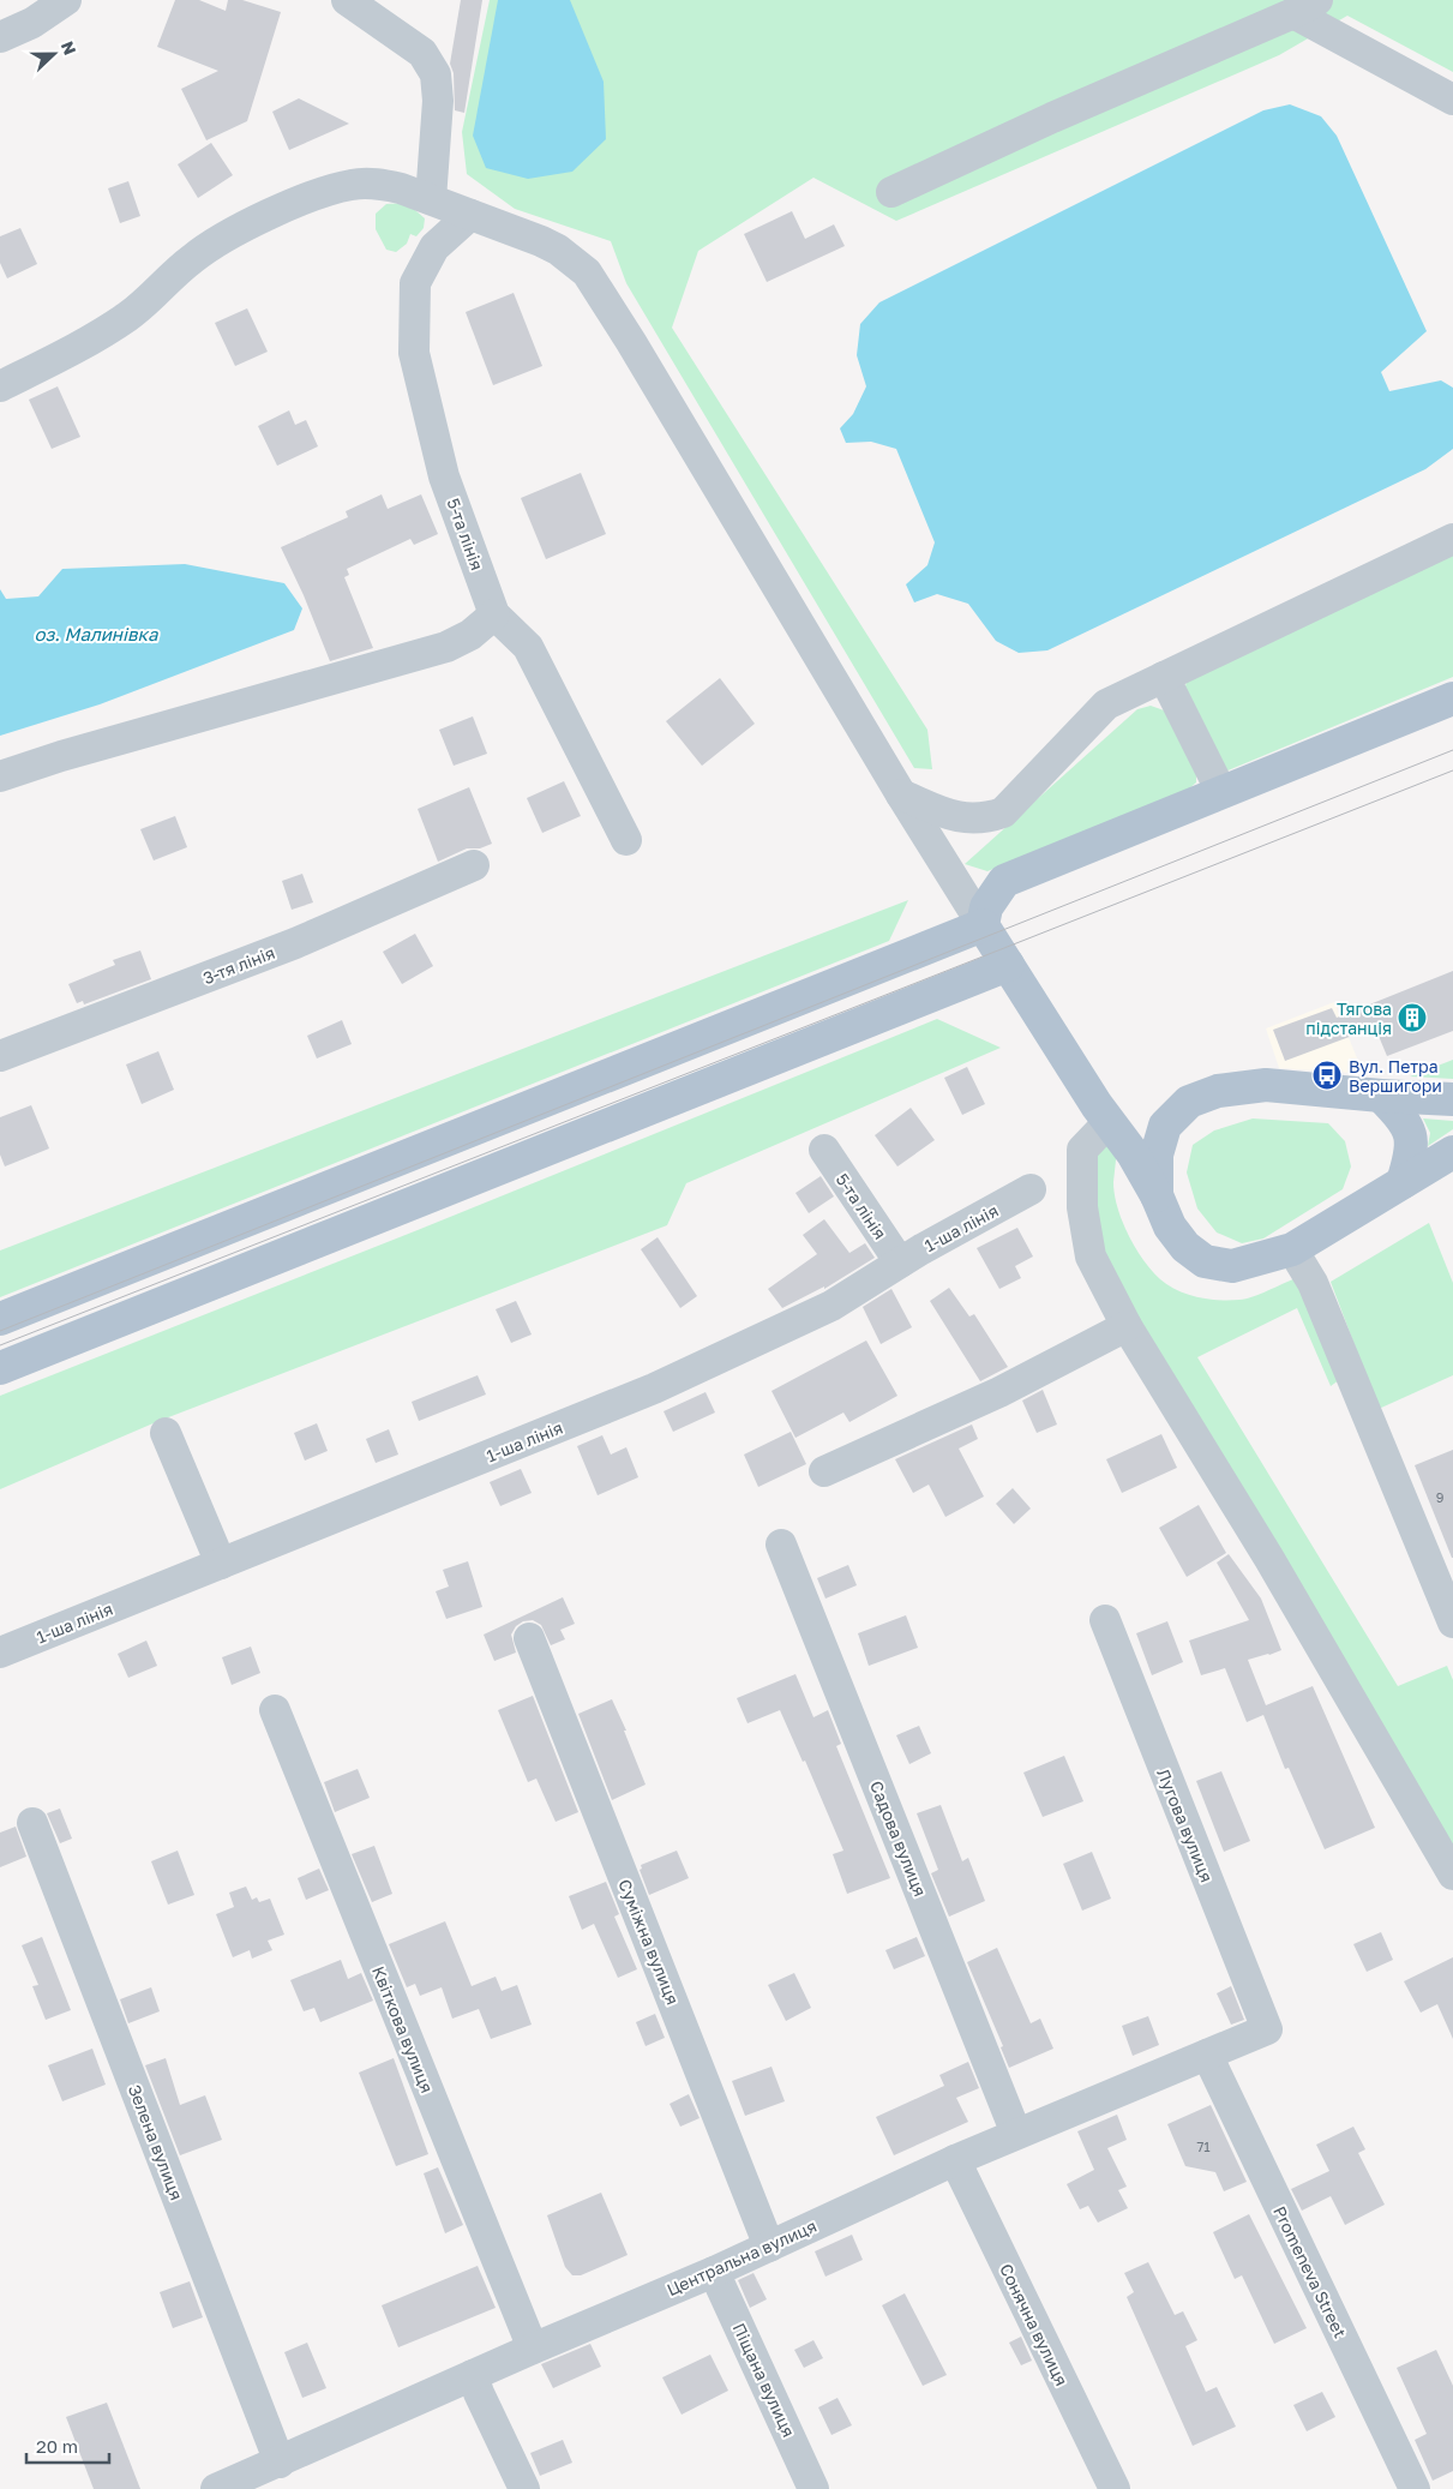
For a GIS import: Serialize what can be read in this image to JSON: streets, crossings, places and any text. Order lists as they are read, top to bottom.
{
  "streets": {
    "street": [
      "5-та лінія",
      "3-тя лінія",
      "1-ша лінія",
      "Лугова вулиця",
      "Садова вулиця",
      "Суміжна вулиця",
      "Квіткова вулиця",
      "Зелена вулиця",
      "Центральна вулиця",
      "Promeneva Street",
      "Сонячна вулиця",
      "Піщана вулиця"
    ]
  },
  "crossings": [
    ["5-та лінія", "1-ша лінія"],
    ["Лугова вулиця", "Центральна вулиця"],
    ["Садова вулиця", "Центральна вулиця"],
    ["Суміжна вулиця", "Центральна вулиця"],
    ["Квіткова вулиця", "Центральна вулиця"],
    ["Зелена вулиця", "Центральна вулиця"],
    ["Центральна вулиця", "Promeneva Street"],
    ["Центральна вулиця", "Сонячна вулиця"],
    ["Центральна вулиця", "Піщана вулиця"]
  ],
  "water": ["оз. Малинівка"],
  "places": {
    "building": ["Тягова пiдстанцiя"],
    "bus stop": ["Вул. Петра Вершигори"]
  },
  "house_numbers": ["9", "71"],
  "scale_bar": "20 m",
  "north": "right"
}
